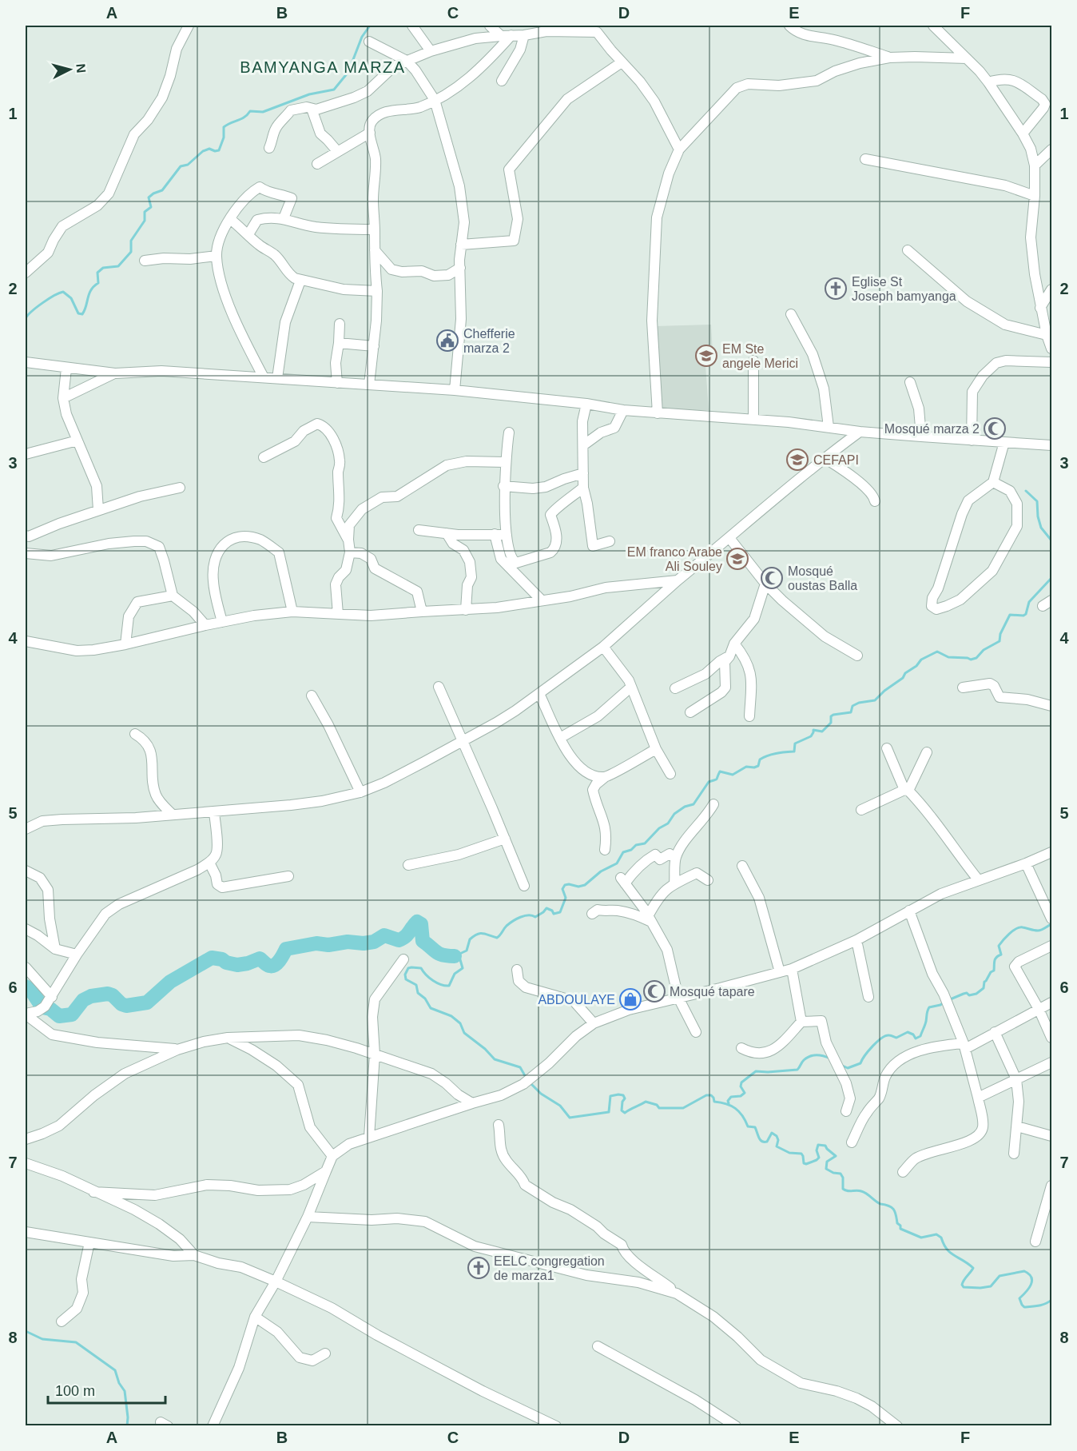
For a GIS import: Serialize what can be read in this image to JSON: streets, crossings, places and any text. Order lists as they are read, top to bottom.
{
  "districts": ["BAMYANGA MARZA"],
  "places": {
    "church": ["Eglise St Joseph bamyanga", "EELC congregation de marza1"],
    "public building": ["Chefferie marza 2"],
    "school or university": ["EM Ste angele Merici", "CEFAPI", "EM franco Arabe Ali Souley"],
    "mosque": ["Mosqué marza 2", "Mosqué oustas Balla", "Mosqué tapare"],
    "shop": ["ABDOULAYE"]
  },
  "scale_bar": "100 m",
  "north": "right",
  "grid": {
    "columns": [
      "A",
      "B",
      "C",
      "D",
      "E",
      "F"
    ],
    "rows": [
      "1",
      "2",
      "3",
      "4",
      "5",
      "6",
      "7",
      "8"
    ]
  }
}
